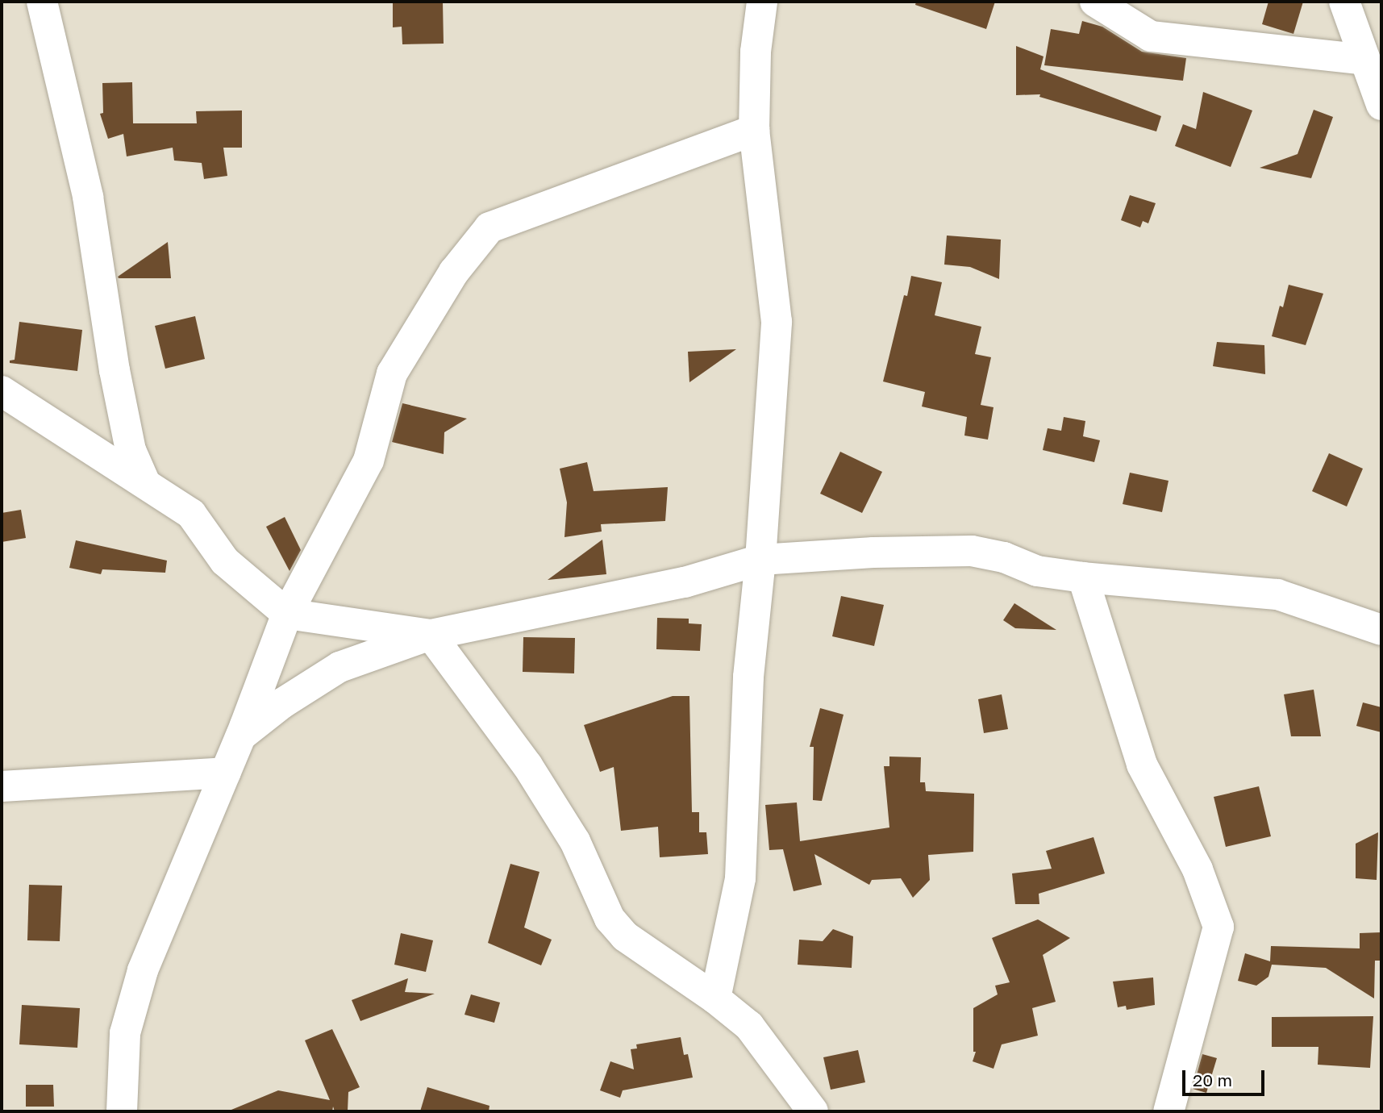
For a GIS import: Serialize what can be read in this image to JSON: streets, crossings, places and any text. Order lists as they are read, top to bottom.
{
  "scale_bar": "20 m"
}
